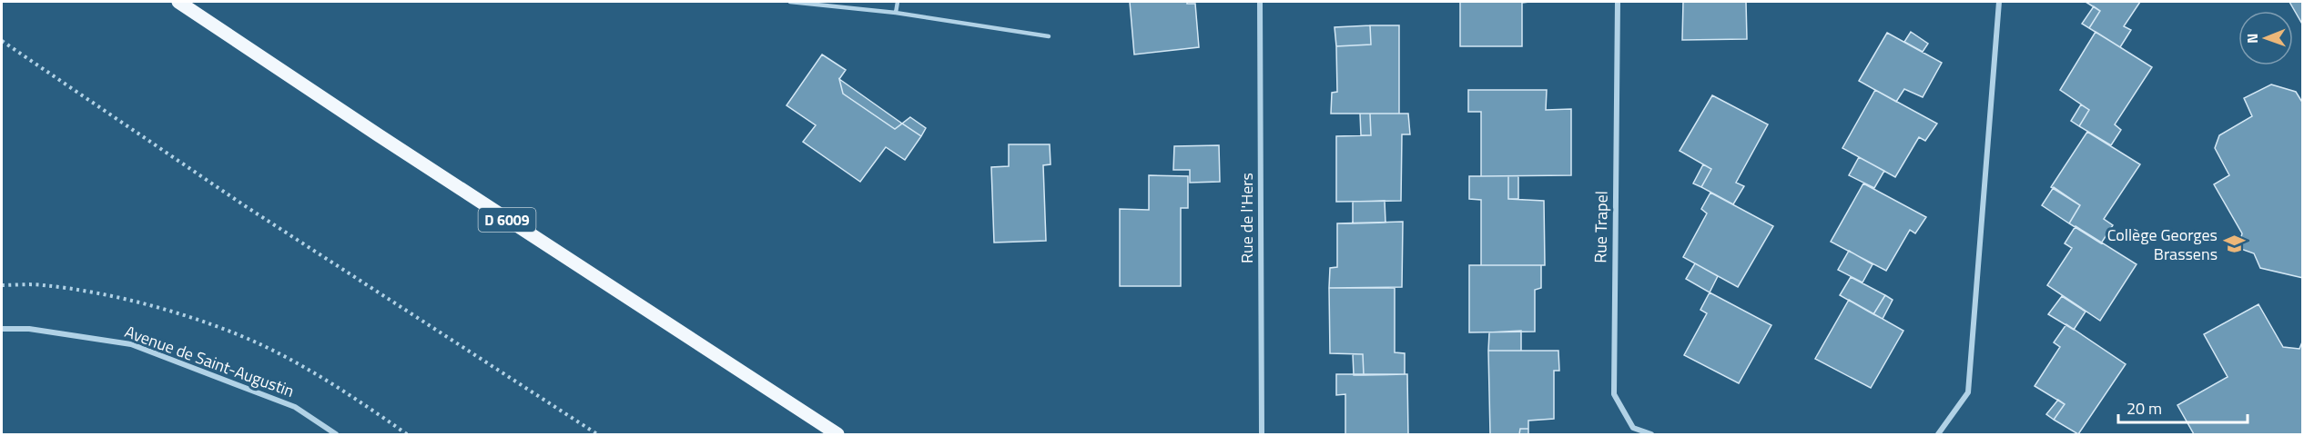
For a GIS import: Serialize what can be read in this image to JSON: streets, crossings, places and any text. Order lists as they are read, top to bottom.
{
  "streets": {
    "main road": ["D 6009"],
    "street": ["Rue de l'Hers", "Rue Trapel", "Avenue de Saint-Augustin"]
  },
  "places": {
    "school or university": ["Collège Georges Brassens"]
  },
  "scale_bar": "20 m",
  "north": "left"
}
